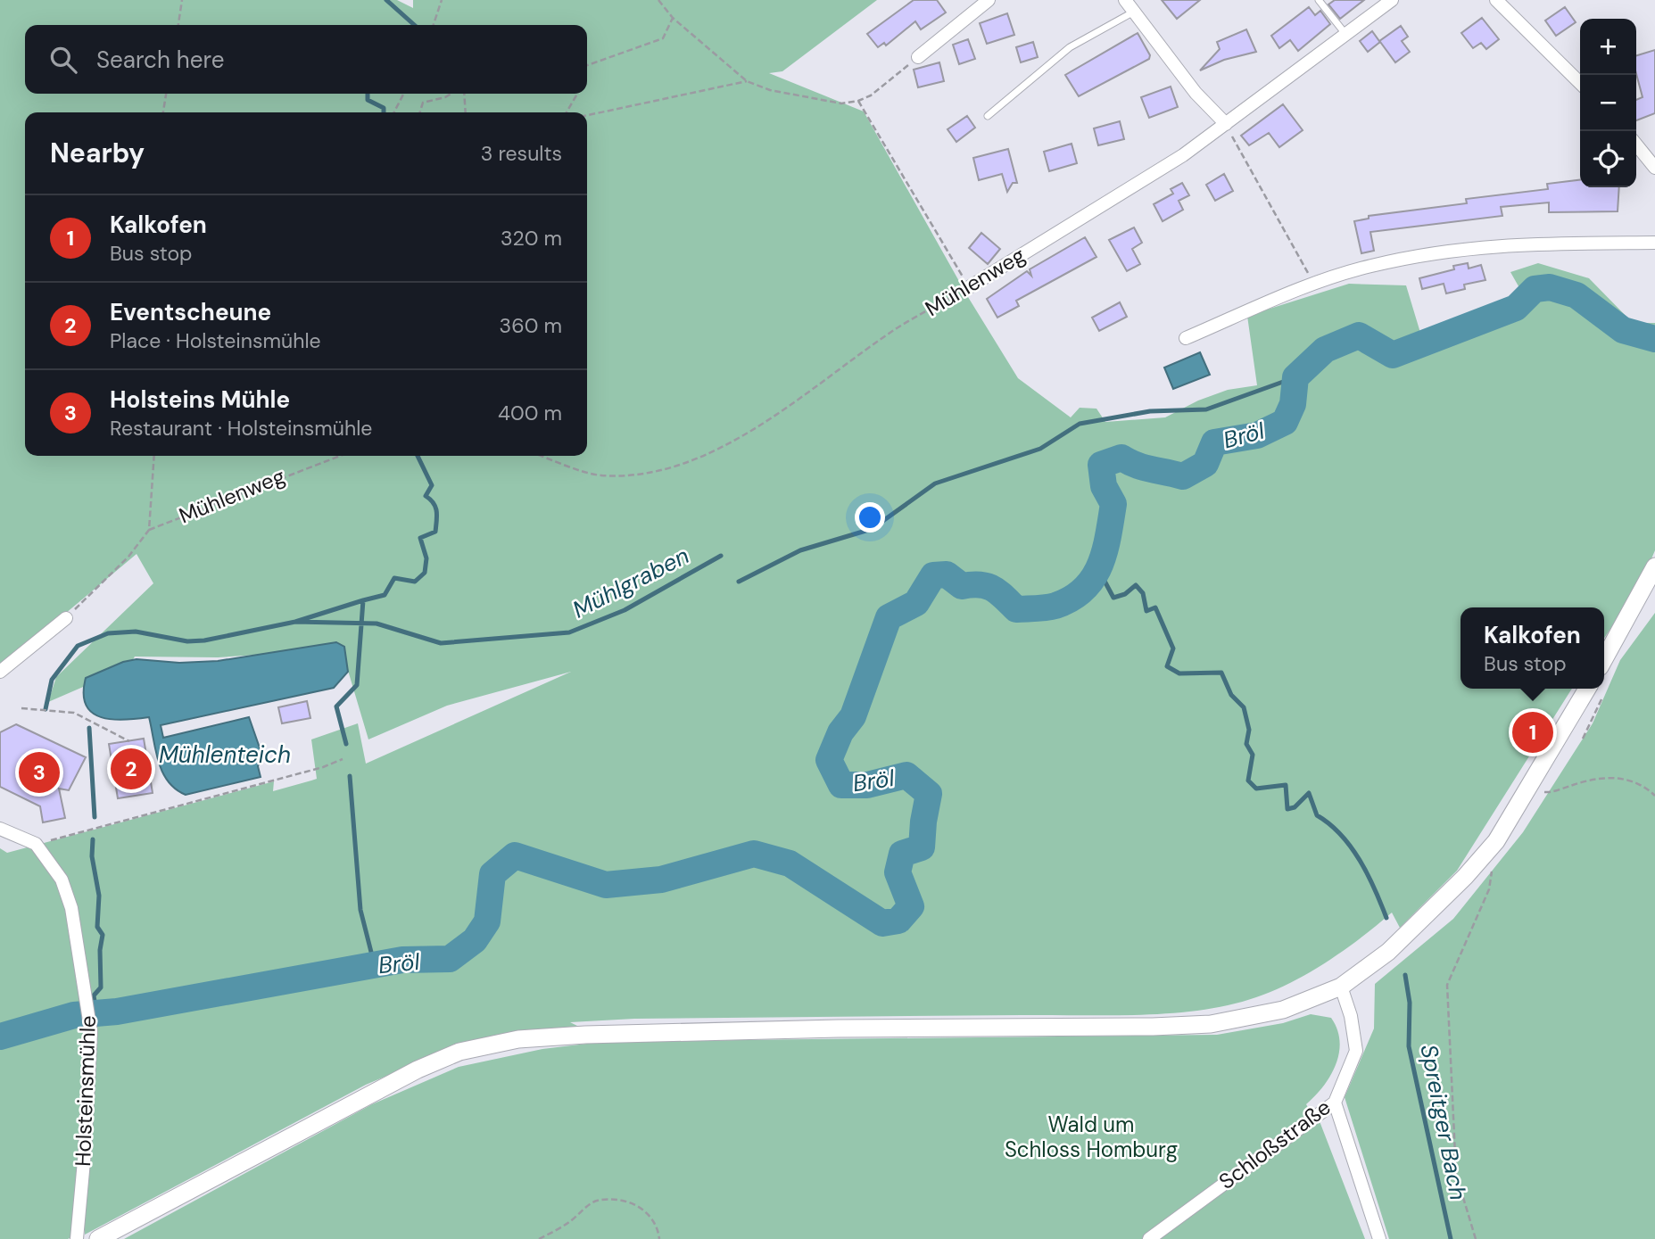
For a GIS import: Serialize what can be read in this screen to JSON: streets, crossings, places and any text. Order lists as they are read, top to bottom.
{
  "streets": {
    "street": ["Mühlenweg", "Holsteinsmühle", "Schloßstraße"]
  },
  "water": [
    "Bröl",
    "Mühlgraben",
    "Mühlenteich",
    "Spreitger Bach"
  ],
  "parks": ["Wald um Schloss Homburg"],
  "page": {
    "map_buttons": ["+", "−"],
    "search": "Search here",
    "heading": ["Nearby", "3 results"],
    "list": [
      {
        "mark": "1",
        "name": "Kalkofen",
        "note": "Bus stop",
        "value": "320 m"
      },
      {
        "mark": "2",
        "name": "Eventscheune",
        "note": "Place · Holsteinsmühle",
        "value": "360 m"
      },
      {
        "mark": "3",
        "name": "Holsteins Mühle",
        "note": "Restaurant · Holsteinsmühle",
        "value": "400 m"
      }
    ],
    "popup": ["Kalkofen", "Bus stop"],
    "pins": ["1", "2", "3"]
  }
}
